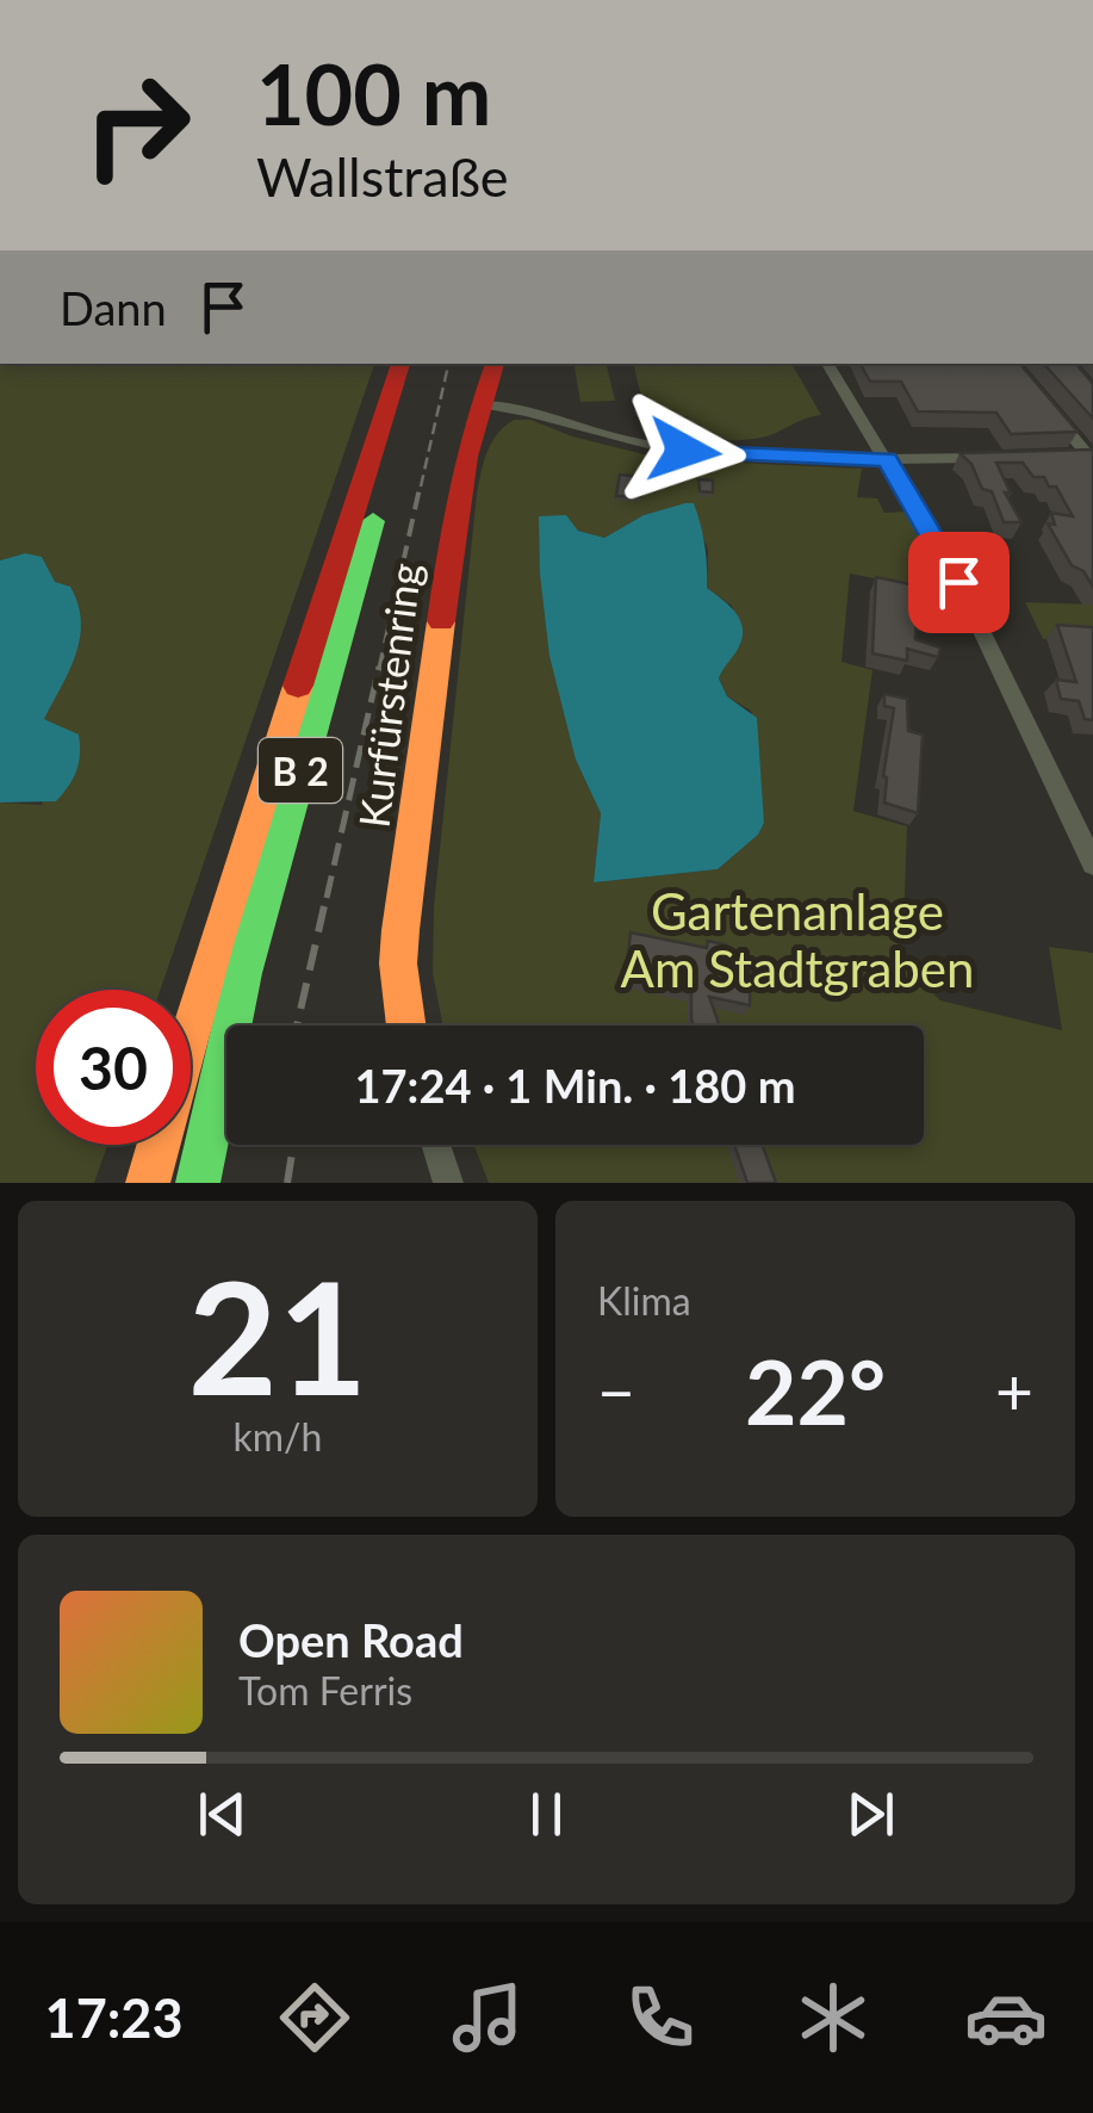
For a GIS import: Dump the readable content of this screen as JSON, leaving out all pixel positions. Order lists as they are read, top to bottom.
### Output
{
  "streets": {
    "main road": ["Kurfürstenring", "B 2"]
  },
  "parks": ["Gartenanlage Am Stadtgraben"],
  "page": {
    "turn": ["100 m", "Wallstraße"],
    "then": "Dann",
    "limit": "30",
    "trip": "17:24 · 1 Min. · 180 m",
    "tile": [
      ["21", "km/h"],
      "Klima"
    ],
    "heat": ["−", "22°", "+"],
    "song": ["Open Road", "Tom Ferris"],
    "tabs": "17:23"
  }
}
